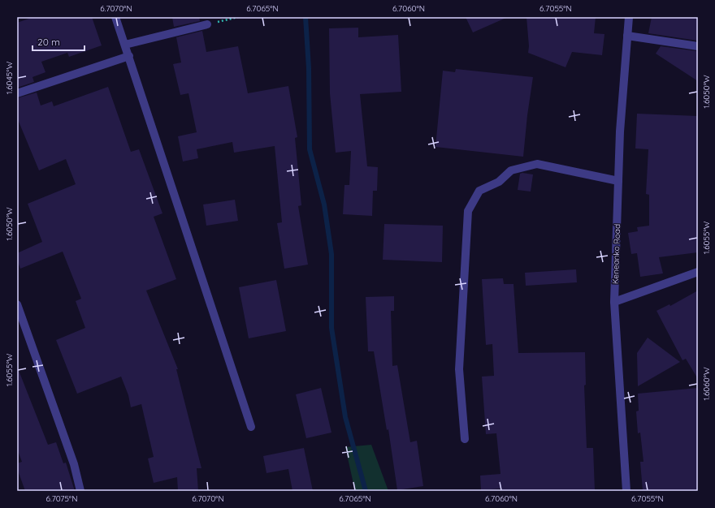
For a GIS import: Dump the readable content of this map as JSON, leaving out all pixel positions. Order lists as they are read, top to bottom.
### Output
{
  "streets": {
    "street": ["Keneanko Road"]
  },
  "scale_bar": "20 m",
  "coordinates": [
    "6.7070°N",
    "6.7065°N",
    "6.7060°N",
    "6.7055°N",
    "1.6045°W",
    "1.6050°W",
    "1.6055°W",
    "1.6060°W",
    "6.7075°N"
  ]
}
